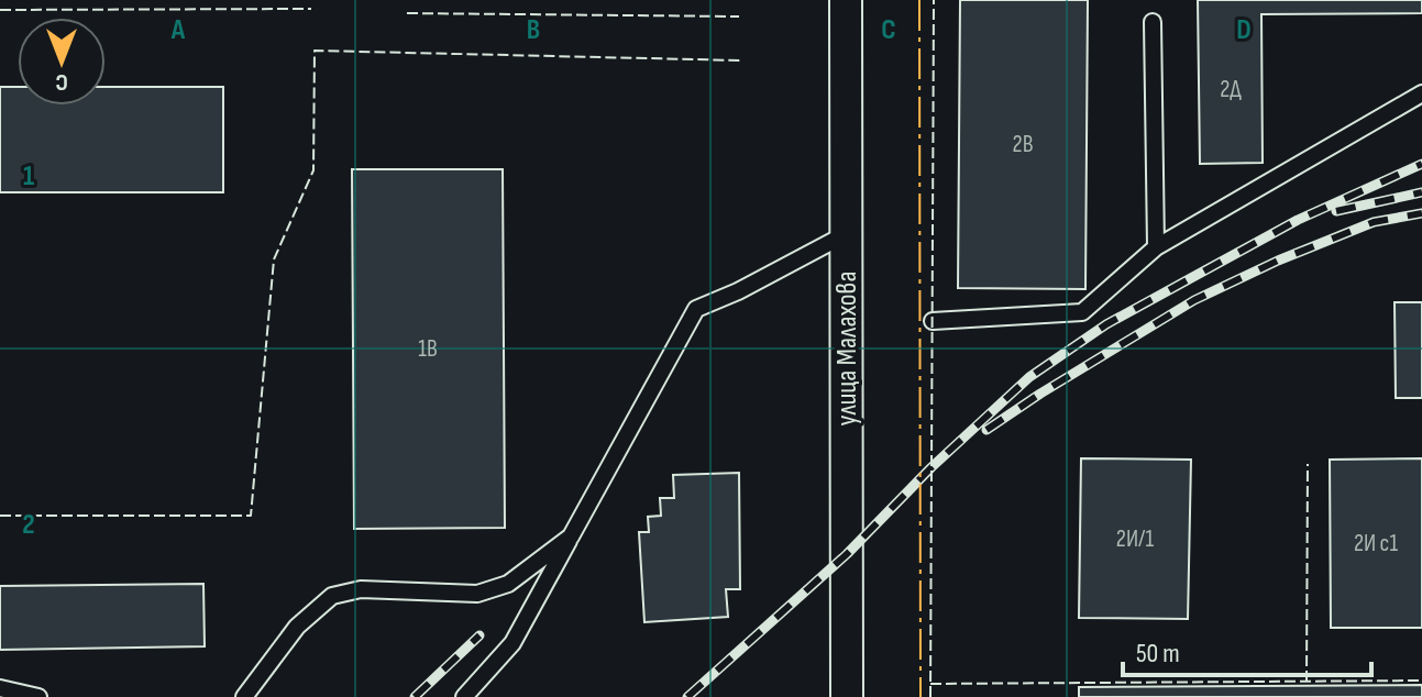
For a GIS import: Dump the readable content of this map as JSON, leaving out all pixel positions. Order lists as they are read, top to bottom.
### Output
{
  "streets": {
    "street": ["улица Малахова"]
  },
  "house_numbers": [
    "2Д",
    "2В",
    "1В",
    "2И/1",
    "2И с1"
  ],
  "scale_bar": "50 m",
  "north": "bottom",
  "grid": {
    "columns": [
      "A",
      "B",
      "C",
      "D"
    ],
    "rows": ["1", "2"]
  }
}
